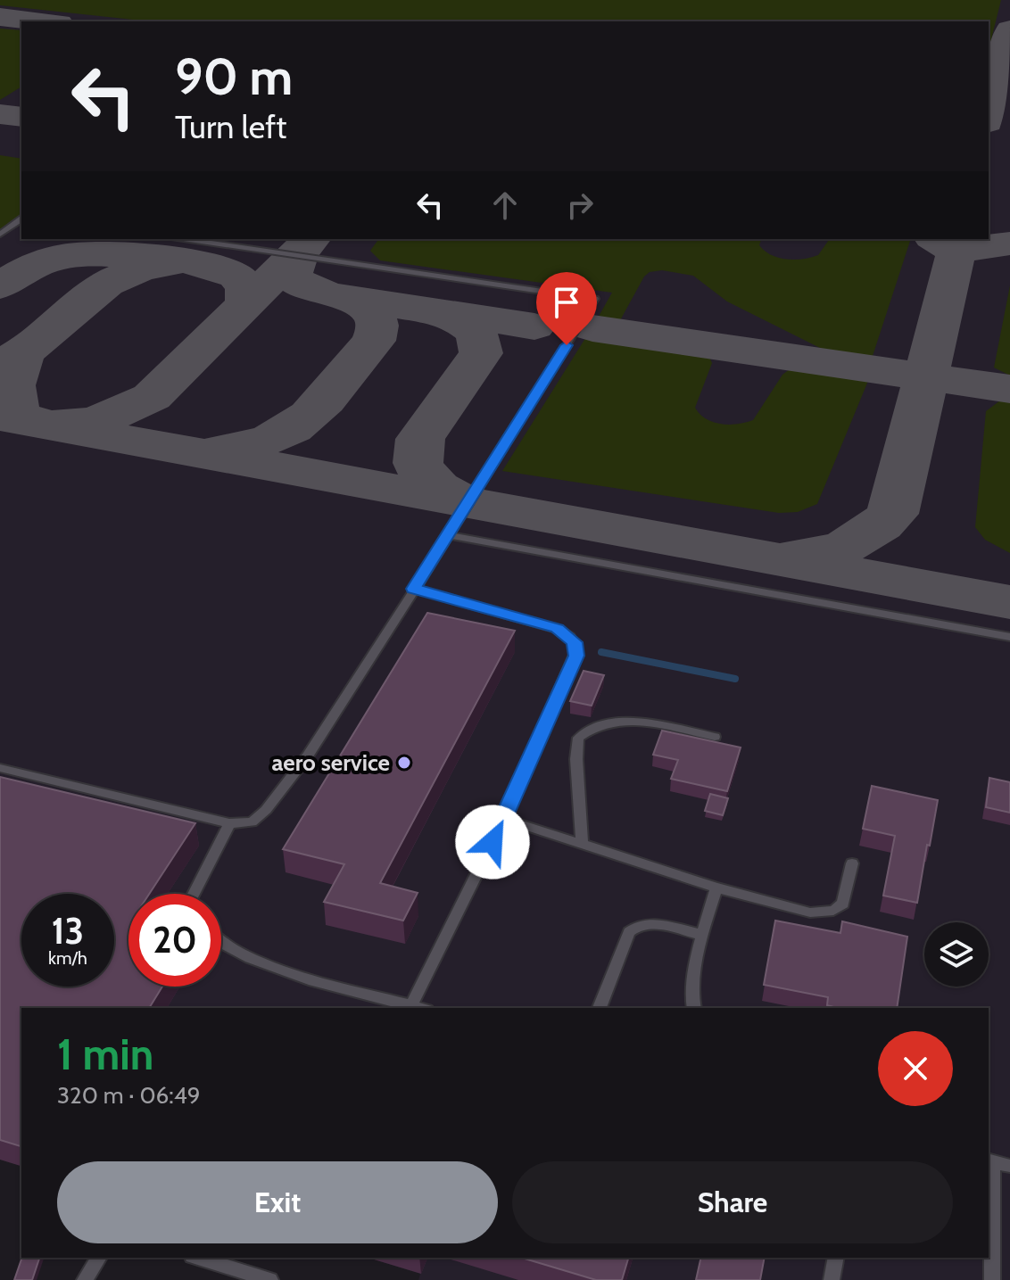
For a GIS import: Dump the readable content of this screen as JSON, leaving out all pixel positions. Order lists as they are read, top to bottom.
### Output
{
  "places": ["aero service"],
  "page": {
    "turn": ["90 m", "Turn left"],
    "speed": "13 km/h",
    "limit": "20",
    "heading": ["1 min", "320 m · 06:49"],
    "buttons": ["Exit", "Share"]
  }
}
